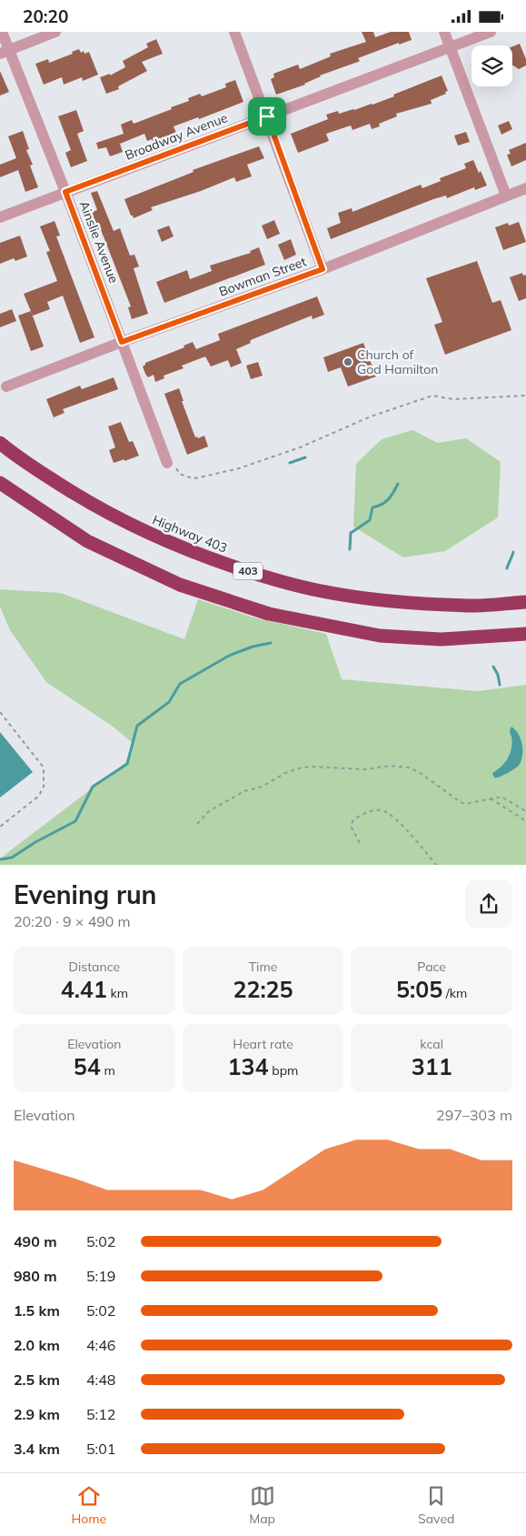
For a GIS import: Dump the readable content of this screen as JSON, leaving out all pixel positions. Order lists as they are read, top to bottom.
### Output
{
  "streets": {
    "highway": ["Highway 403", "403"],
    "street": ["Broadway Avenue", "Ainslie Avenue", "Bowman Street"]
  },
  "crossings": [
    ["Broadway Avenue", "Ainslie Avenue"],
    ["Ainslie Avenue", "Bowman Street"]
  ],
  "places": ["Church of God Hamilton"],
  "page": {
    "status": "20:20",
    "heading": ["Evening run", "20:20 · 9 × 490 m"],
    "stats": [
      ["Distance", "4.41 km"],
      ["Time", "22:25"],
      ["Pace", "5:05 /km"],
      ["Elevation", "54 m"],
      ["Heart rate", "134 bpm"],
      ["kcal", "311"]
    ],
    "chart": ["Elevation", "297–303 m"],
    "list": [
      {
        "name": "490 m",
        "note": "5:02"
      },
      {
        "name": "980 m",
        "note": "5:19"
      },
      {
        "name": "1.5 km",
        "note": "5:02"
      },
      {
        "name": "2.0 km",
        "note": "4:46"
      },
      {
        "name": "2.5 km",
        "note": "4:48"
      },
      {
        "name": "2.9 km",
        "note": "5:12"
      },
      {
        "name": "3.4 km",
        "note": "5:01"
      }
    ],
    "tabs": ["Home", "Map", "Saved"]
  }
}
